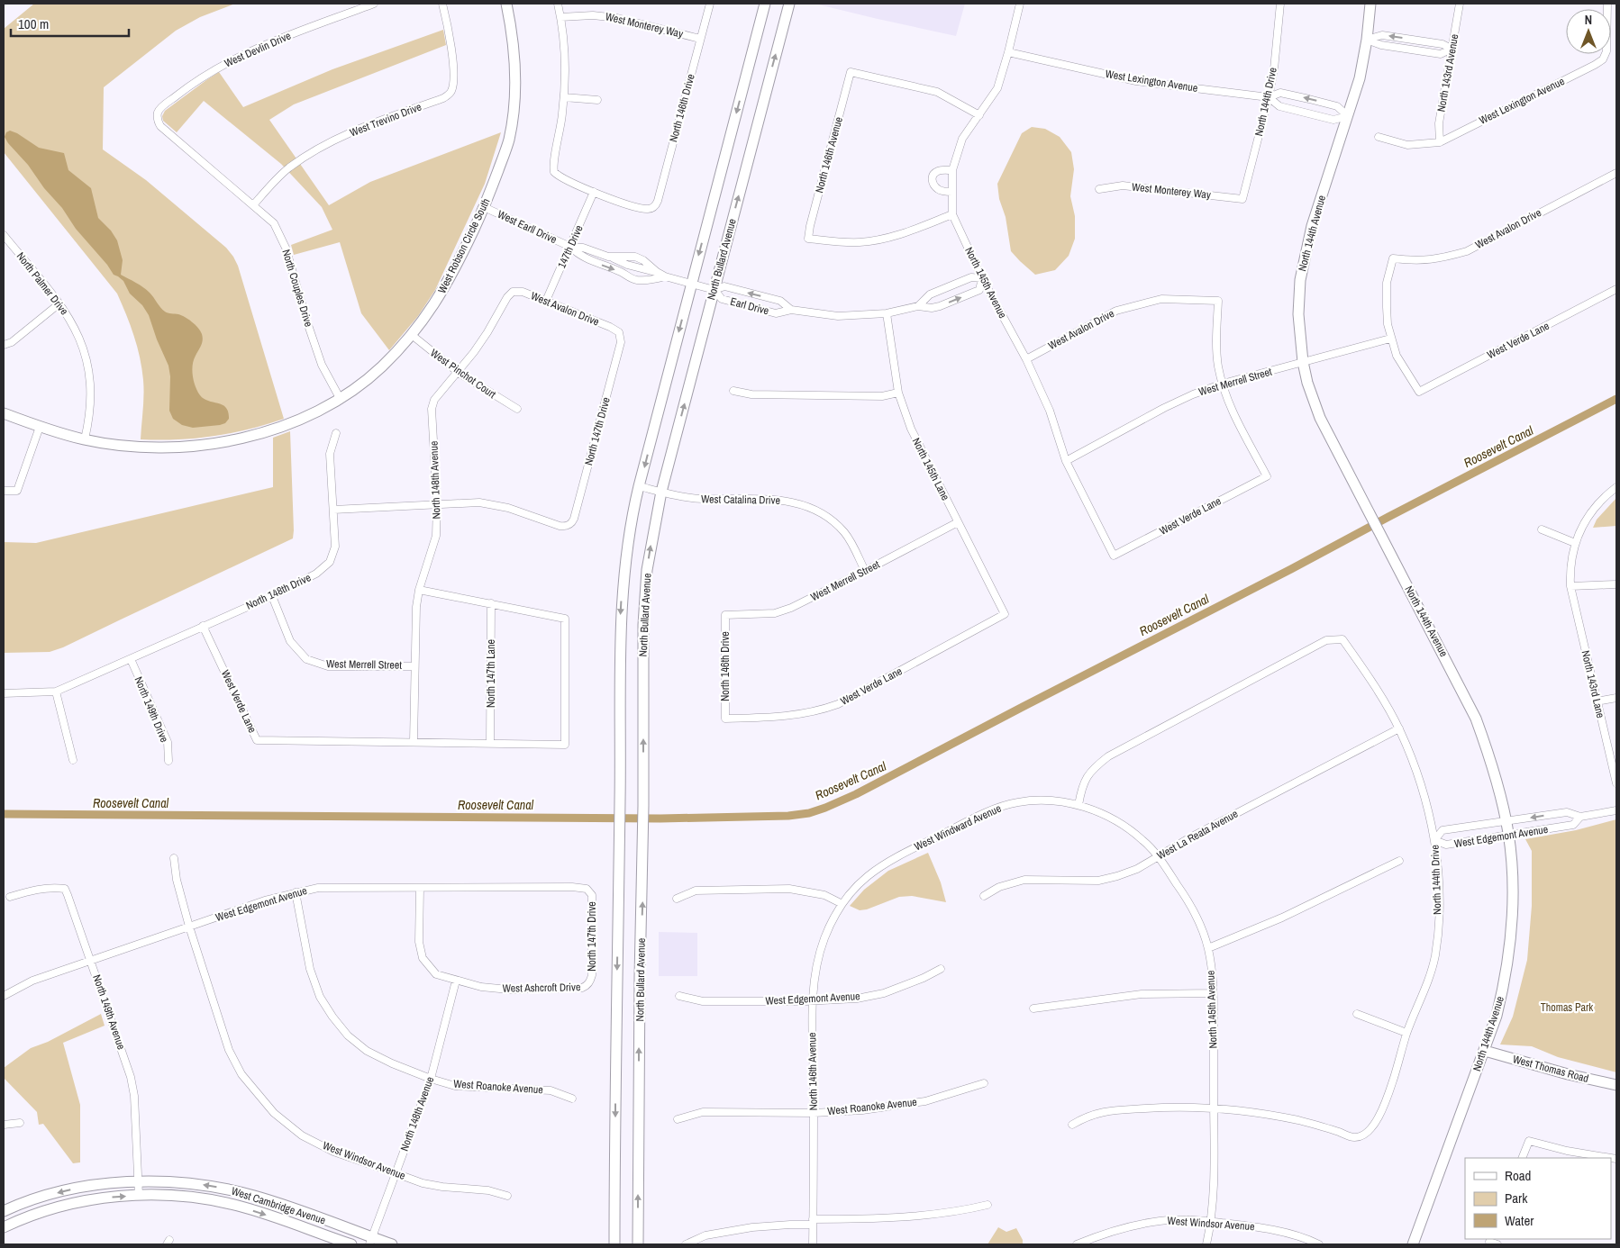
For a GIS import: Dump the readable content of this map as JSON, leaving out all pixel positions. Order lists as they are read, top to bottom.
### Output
{
  "streets": {
    "main road": [
      "North 144th Avenue",
      "West Robson Circle South",
      "North Bullard Avenue",
      "West Thomas Road",
      "West Cambridge Avenue"
    ],
    "street": [
      "West Monterey Way",
      "West Devlin Drive",
      "North 143rd Avenue",
      "West Lexington Avenue",
      "North 144th Drive",
      "North 146th Drive",
      "West Trevino Drive",
      "North 146th Avenue",
      "West Earll Drive",
      "West Avalon Drive",
      "147th Drive",
      "North 145th Avenue",
      "North Palmer Drive",
      "North Couples Drive",
      "Earl Drive",
      "West Verde Lane",
      "West Pinchot Court",
      "West Merrell Street",
      "North 147th Drive",
      "North 145th Lane",
      "North 148th Avenue",
      "West Catalina Drive",
      "North 148th Drive",
      "North 147th Lane",
      "North 143rd Lane",
      "North 149th Drive",
      "West Windward Avenue",
      "West La Reata Avenue",
      "West Edgemont Avenue",
      "West Ashcroft Drive",
      "North 149th Avenue",
      "West Roanoke Avenue",
      "West Windsor Avenue"
    ]
  },
  "crossings": [
    ["West Monterey Way", "North 144th Drive"],
    ["West Monterey Way", "North 146th Drive"],
    ["West Devlin Drive", "North Couples Drive"],
    ["North 143rd Avenue", "West Lexington Avenue"],
    ["West Lexington Avenue", "North 144th Drive"],
    ["West Lexington Avenue", "North 144th Avenue"],
    ["West Lexington Avenue", "North 145th Avenue"],
    ["North 144th Drive", "North 145th Avenue"],
    ["North 144th Drive", "West Windward Avenue"],
    ["North 144th Drive", "West La Reata Avenue"],
    ["North 144th Drive", "West Edgemont Avenue"],
    ["North 146th Drive", "147th Drive"],
    ["North 146th Drive", "West Verde Lane"],
    ["North 146th Drive", "West Merrell Street"],
    ["West Trevino Drive", "North Couples Drive"],
    ["North 146th Avenue", "North 145th Avenue"],
    ["North 146th Avenue", "West Windward Avenue"],
    ["North 146th Avenue", "West Edgemont Avenue"],
    ["North 146th Avenue", "West Roanoke Avenue"],
    ["West Earll Drive", "West Robson Circle South"],
    ["West Earll Drive", "147th Drive"],
    ["West Earll Drive", "North Bullard Avenue"],
    ["West Earll Drive", "Earl Drive"],
    ["West Avalon Drive", "147th Drive"],
    ["West Avalon Drive", "North 145th Avenue"],
    ["West Avalon Drive", "West Verde Lane"],
    ["West Avalon Drive", "West Merrell Street"],
    ["West Avalon Drive", "North 147th Drive"],
    ["West Avalon Drive", "North 148th Avenue"],
    ["North 144th Avenue", "West Merrell Street"],
    ["North 144th Avenue", "West Edgemont Avenue"],
    ["North 144th Avenue", "West Thomas Road"],
    ["West Robson Circle South", "North Palmer Drive"],
    ["West Robson Circle South", "North Couples Drive"],
    ["West Robson Circle South", "West Pinchot Court"],
    ["North Bullard Avenue", "Earl Drive"],
    ["North Bullard Avenue", "West Catalina Drive"],
    ["North 145th Avenue", "Earl Drive"],
    ["North 145th Avenue", "West Verde Lane"],
    ["North 145th Avenue", "West Merrell Street"],
    ["North 145th Avenue", "West Windward Avenue"],
    ["North 145th Avenue", "West La Reata Avenue"],
    ["North 145th Avenue", "West Windsor Avenue"],
    ["Earl Drive", "North 145th Lane"],
    ["West Verde Lane", "West Merrell Street"],
    ["West Verde Lane", "North 145th Lane"],
    ["West Verde Lane", "North 148th Avenue"],
    ["West Verde Lane", "North 148th Drive"],
    ["West Verde Lane", "North 147th Lane"],
    ["West Pinchot Court", "North 148th Avenue"],
    ["West Merrell Street", "North 145th Lane"],
    ["West Merrell Street", "North 148th Avenue"],
    ["West Merrell Street", "West Catalina Drive"],
    ["West Merrell Street", "North 148th Drive"],
    ["North 147th Drive", "North 148th Avenue"],
    ["North 147th Drive", "West Edgemont Avenue"],
    ["North 147th Drive", "West Ashcroft Drive"],
    ["North 148th Avenue", "West Ashcroft Drive"],
    ["North 148th Avenue", "West Roanoke Avenue"],
    ["North 148th Avenue", "West Windsor Avenue"],
    ["North 148th Avenue", "West Cambridge Avenue"],
    ["West Edgemont Avenue", "West Ashcroft Drive"],
    ["West Edgemont Avenue", "North 149th Avenue"],
    ["West Edgemont Avenue", "West Roanoke Avenue"],
    ["West Edgemont Avenue", "West Windsor Avenue"],
    ["North 149th Avenue", "West Cambridge Avenue"]
  ],
  "water": ["Roosevelt Canal"],
  "parks": ["Thomas Park"],
  "legend": ["Road", "Park", "Water"],
  "scale_bar": "100 m",
  "north": "top"
}
